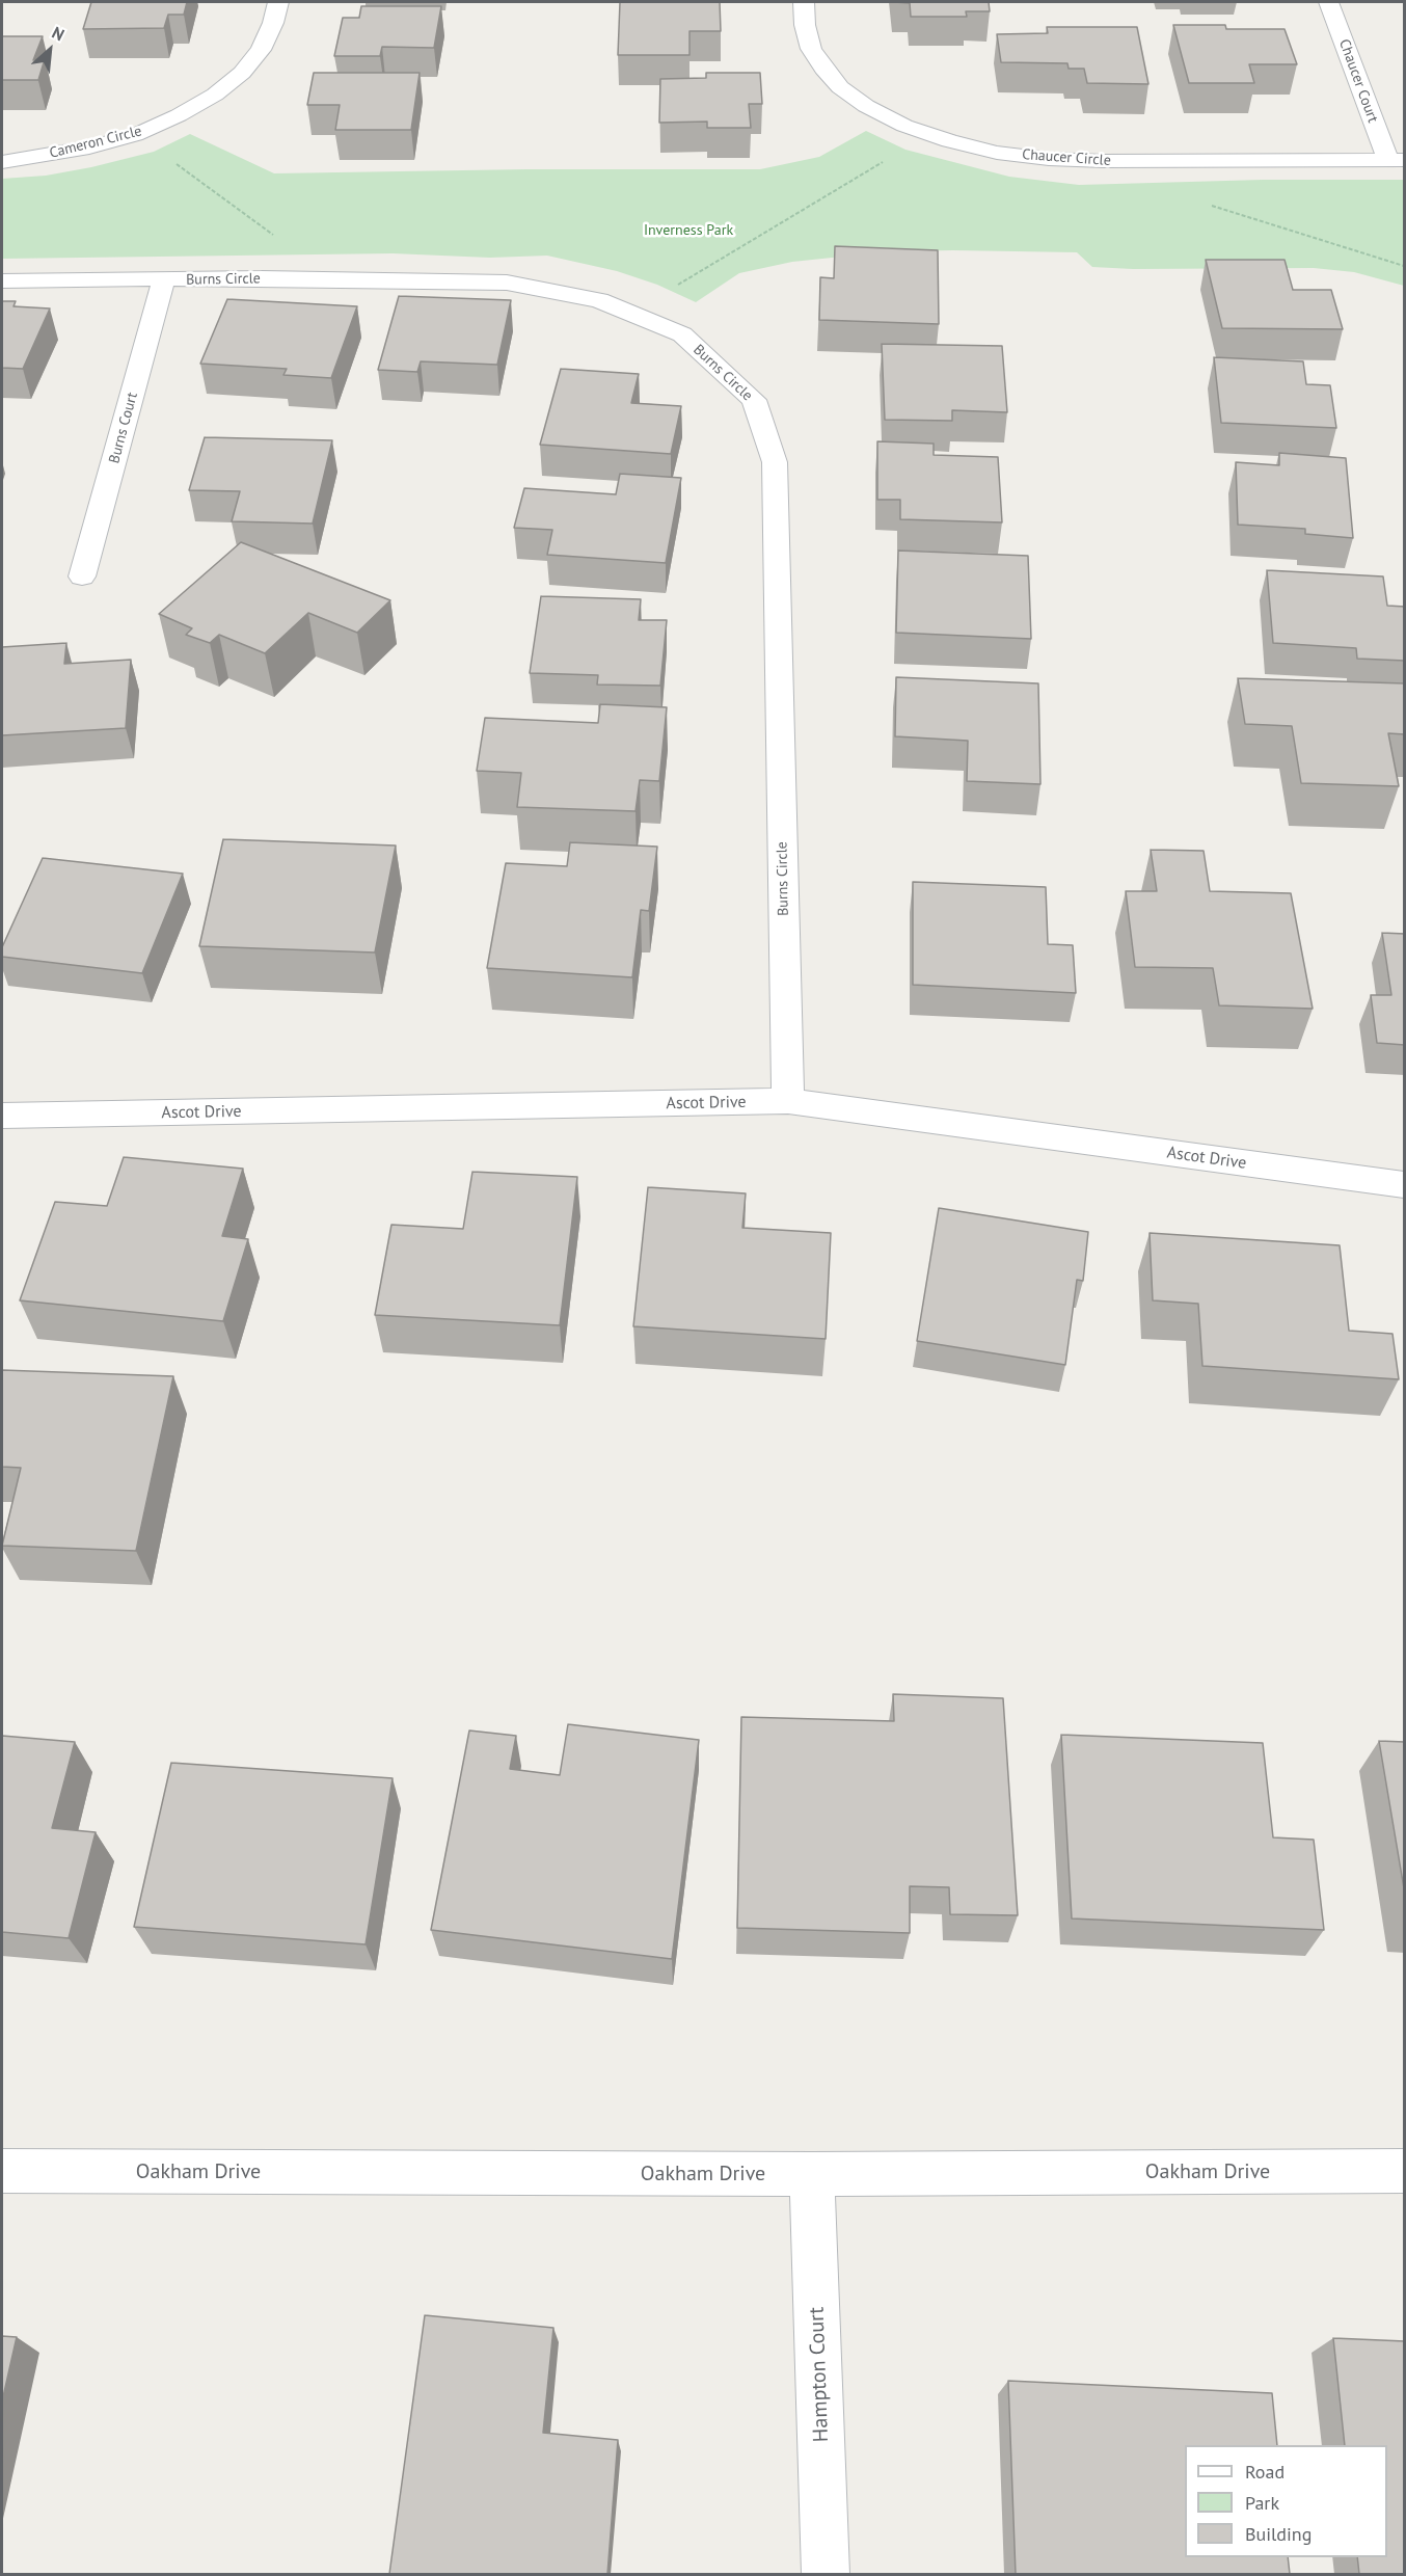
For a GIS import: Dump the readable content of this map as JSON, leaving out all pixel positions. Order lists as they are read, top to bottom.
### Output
{
  "streets": {
    "street": [
      "Chaucer Court",
      "Cameron Circle",
      "Chaucer Circle",
      "Burns Circle",
      "Burns Court",
      "Ascot Drive",
      "Oakham Drive",
      "Hampton Court"
    ]
  },
  "crossings": [
    ["Chaucer Court", "Chaucer Circle"],
    ["Burns Circle", "Burns Court"],
    ["Burns Circle", "Ascot Drive"],
    ["Oakham Drive", "Hampton Court"]
  ],
  "parks": ["Inverness Park"],
  "legend": ["Road", "Park", "Building"],
  "north": "top right"
}
